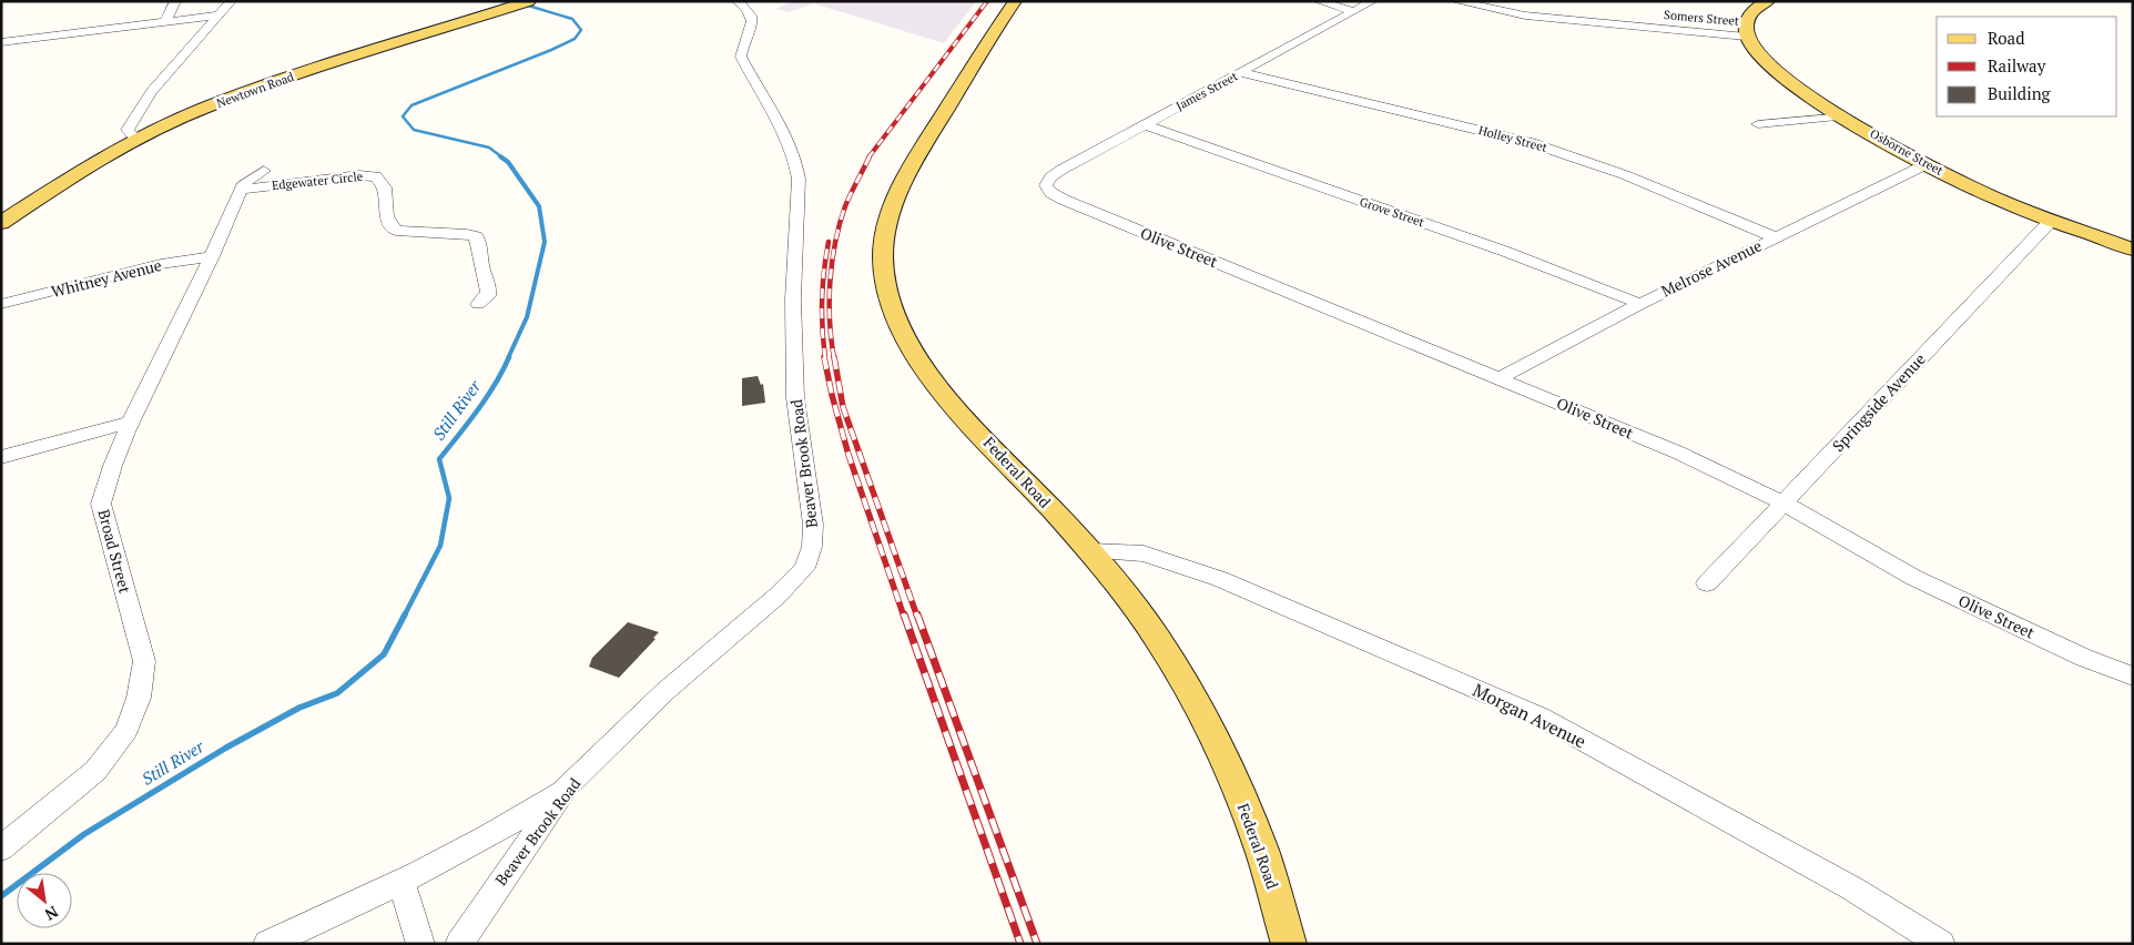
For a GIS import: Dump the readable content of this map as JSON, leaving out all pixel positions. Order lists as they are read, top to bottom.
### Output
{
  "streets": {
    "main road": ["Newtown Road", "Osborne Street", "Federal Road"],
    "street": [
      "Somers Street",
      "James Street",
      "Holley Street",
      "Edgewater Circle",
      "Grove Street",
      "Olive Street",
      "Melrose Avenue",
      "Whitney Avenue",
      "Springside Avenue",
      "Beaver Brook Road",
      "Broad Street",
      "Morgan Avenue"
    ]
  },
  "crossings": [
    ["Somers Street", "Osborne Street"],
    ["James Street", "Holley Street"],
    ["James Street", "Grove Street"],
    ["James Street", "Olive Street"],
    ["Holley Street", "Melrose Avenue"],
    ["Osborne Street", "Melrose Avenue"],
    ["Osborne Street", "Springside Avenue"],
    ["Edgewater Circle", "Broad Street"],
    ["Grove Street", "Melrose Avenue"],
    ["Olive Street", "Melrose Avenue"],
    ["Olive Street", "Springside Avenue"],
    ["Whitney Avenue", "Broad Street"],
    ["Federal Road", "Morgan Avenue"]
  ],
  "water": ["Still River"],
  "legend": ["Road", "Railway", "Building"],
  "north": "bottom right"
}
